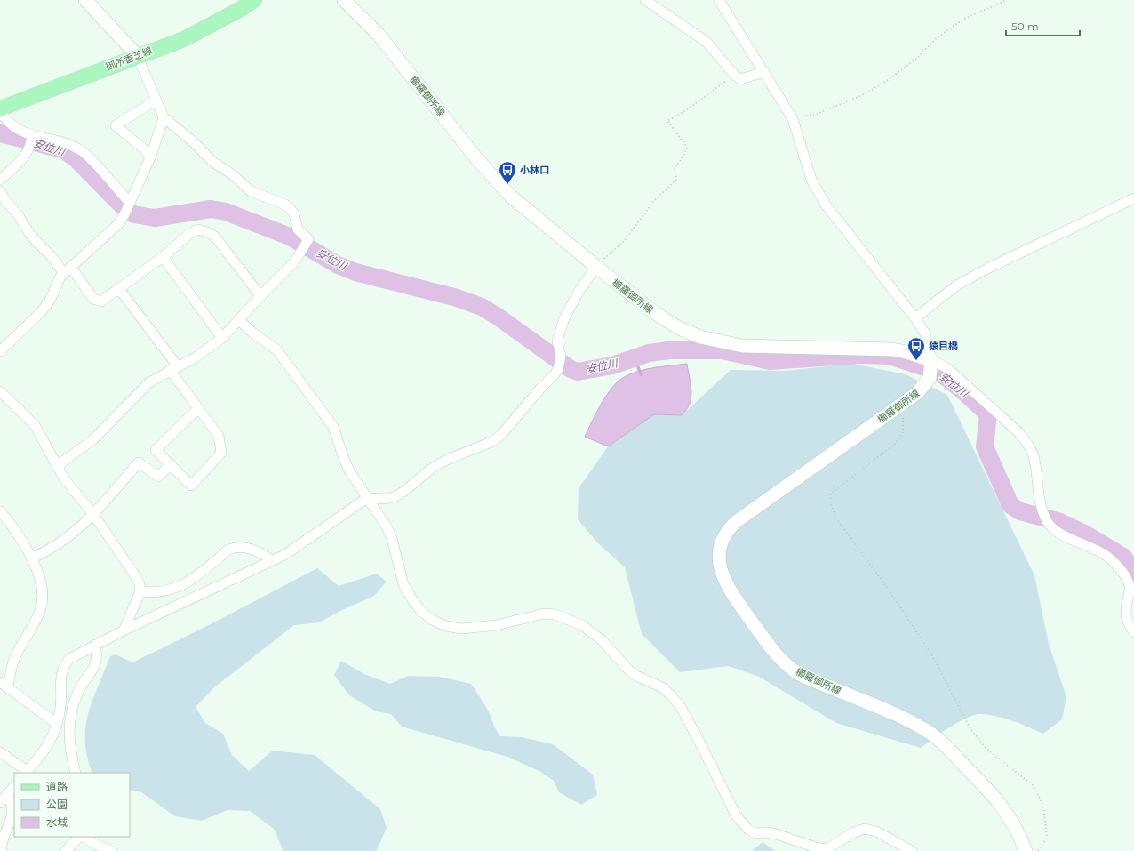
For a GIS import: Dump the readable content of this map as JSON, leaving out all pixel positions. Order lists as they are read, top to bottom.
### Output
{
  "streets": {
    "main road": ["御所香芝線", "櫛羅御所線"]
  },
  "water": ["安位川"],
  "places": {
    "bus stop": ["小林口", "猿目橋"]
  },
  "legend": ["道路", "公園", "水域"],
  "scale_bar": "50 m"
}
